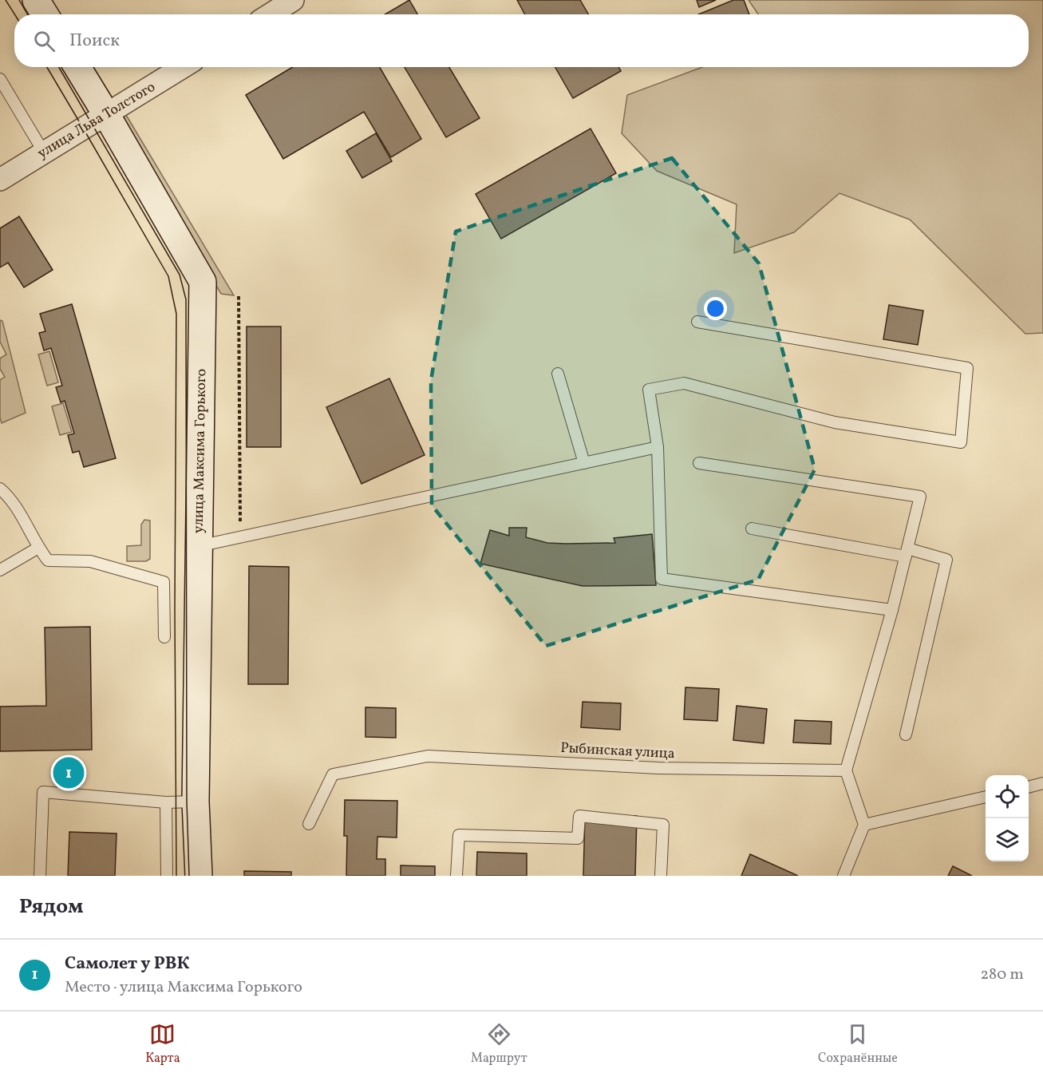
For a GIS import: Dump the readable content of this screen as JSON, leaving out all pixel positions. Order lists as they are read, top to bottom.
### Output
{
  "streets": {
    "street": ["улица Льва Толстого", "улица Максима Горького"],
    "lane": ["Рыбинская улица"]
  },
  "crossings": [
    ["улица Льва Толстого", "улица Максима Горького"]
  ],
  "page": {
    "search": "Поиск",
    "pins": "1",
    "heading": "Рядом",
    "list": [
      {
        "mark": "1",
        "name": "Самолет у РВК",
        "note": "Место · улица Максима Горького",
        "value": "280 m"
      }
    ],
    "nav": ["Карта", "Маршрут", "Сохранённые"]
  }
}
